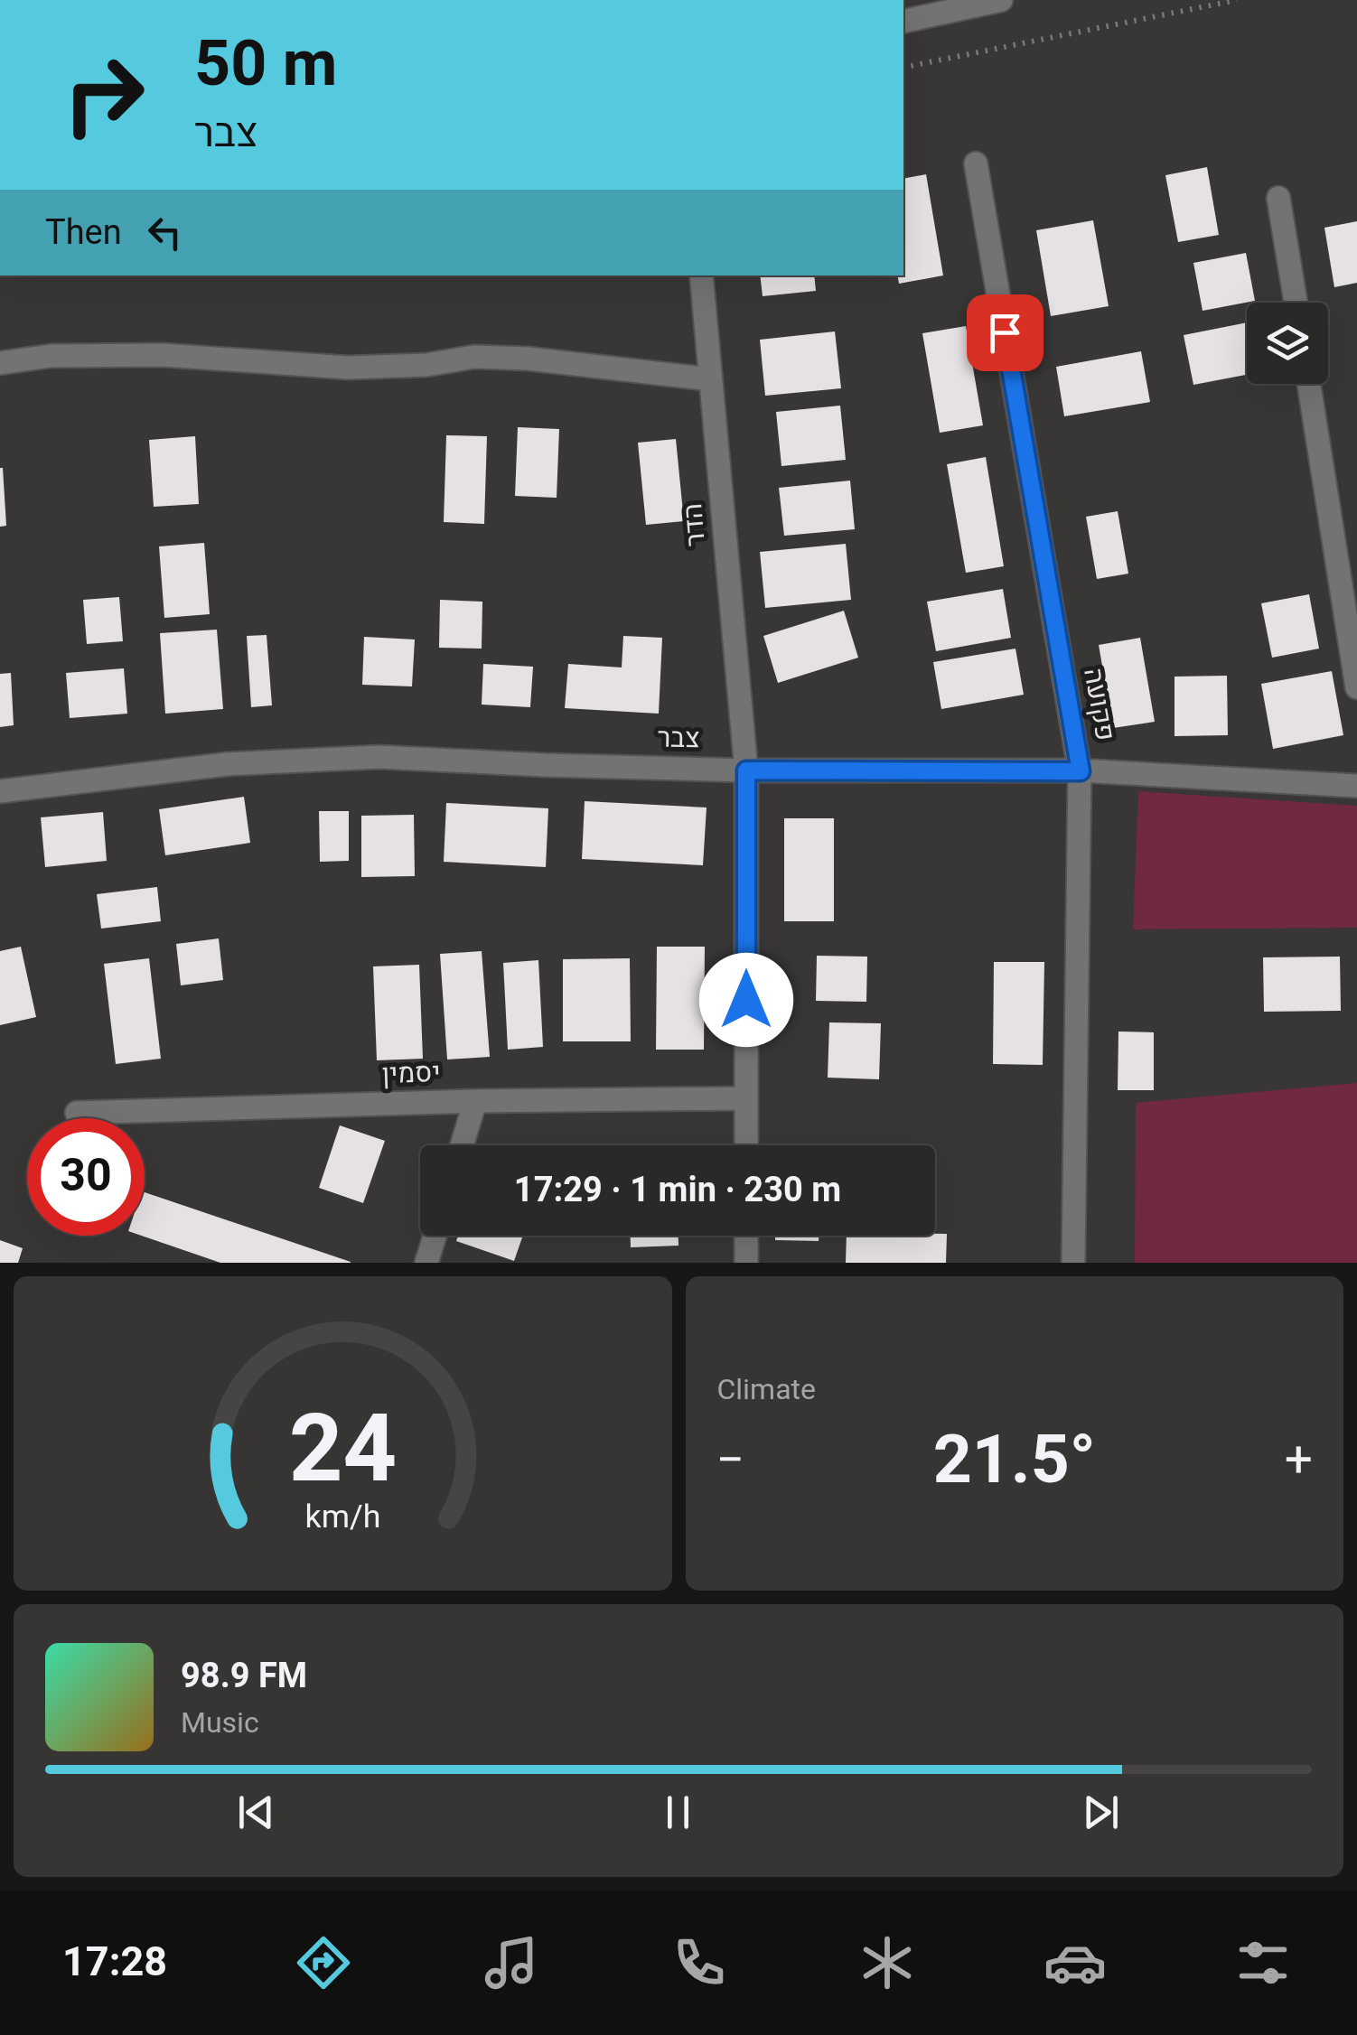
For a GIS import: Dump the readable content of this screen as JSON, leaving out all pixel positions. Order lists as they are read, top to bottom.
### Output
{
  "streets": {
    "street": [
      "הדר",
      "פקועה",
      "צבר",
      "יסמין"
    ]
  },
  "crossings": [
    ["הדר", "צבר"],
    ["פקועה", "צבר"]
  ],
  "page": {
    "turn": ["50 m", "צבר"],
    "then": "Then",
    "limit": "30",
    "trip": "17:29 · 1 min · 230 m",
    "tile": "Climate",
    "heat": ["−", "21.5°", "+"],
    "song": ["98.9 FM", "Music"],
    "tabs": "17:28",
    "gauge": ["24", "km/h"]
  }
}
